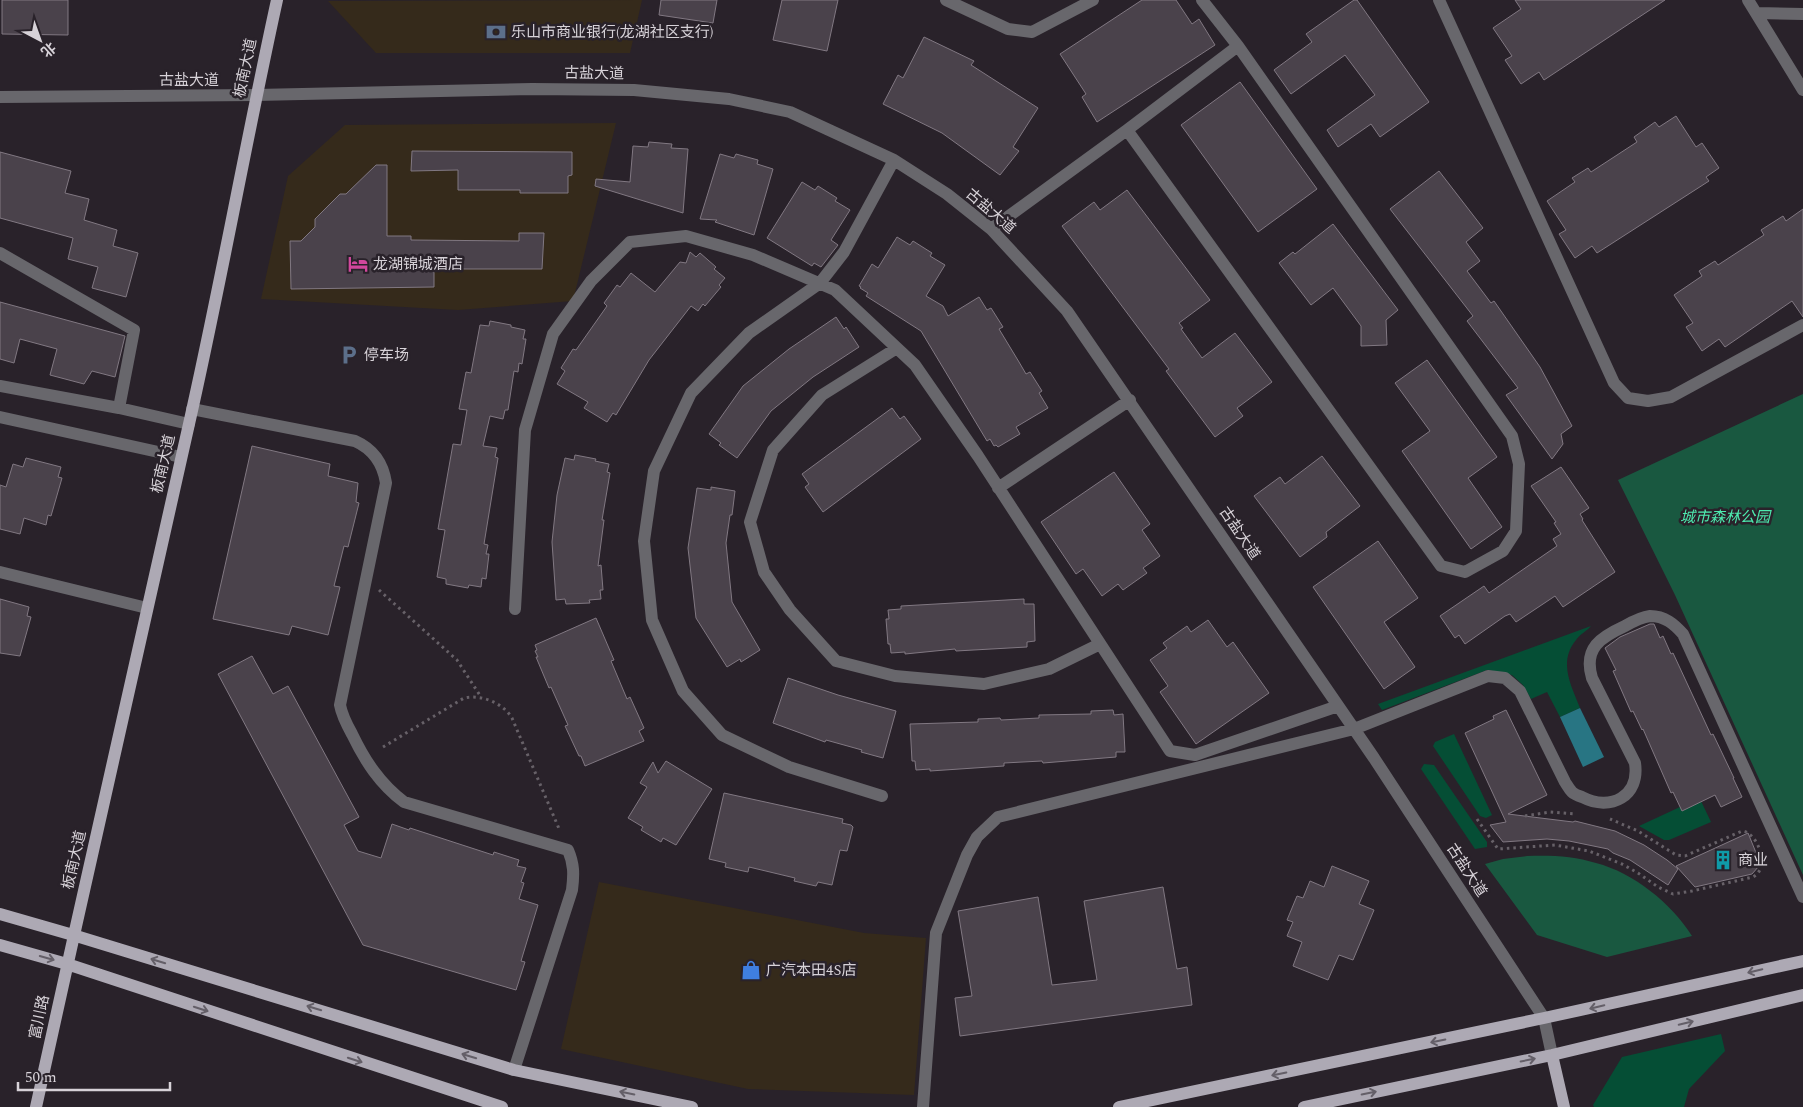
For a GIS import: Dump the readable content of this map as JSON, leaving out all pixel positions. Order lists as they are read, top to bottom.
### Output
{
  "streets": {
    "main road": ["板南大道", "富川路"],
    "street": ["古盐大道"]
  },
  "crossings": [
    ["板南大道", "古盐大道"],
    ["板南大道", "富川路"]
  ],
  "parks": ["城市森林公园"],
  "places": {
    "bank": ["乐山市商业银行(龙湖社区支行)"],
    "hotel": ["龙湖锦城酒店"],
    "parking": ["停车场"],
    "building": ["商业"],
    "shop": ["广汽本田4S店"]
  },
  "scale_bar": "50 m",
  "north": "bottom right"
}
